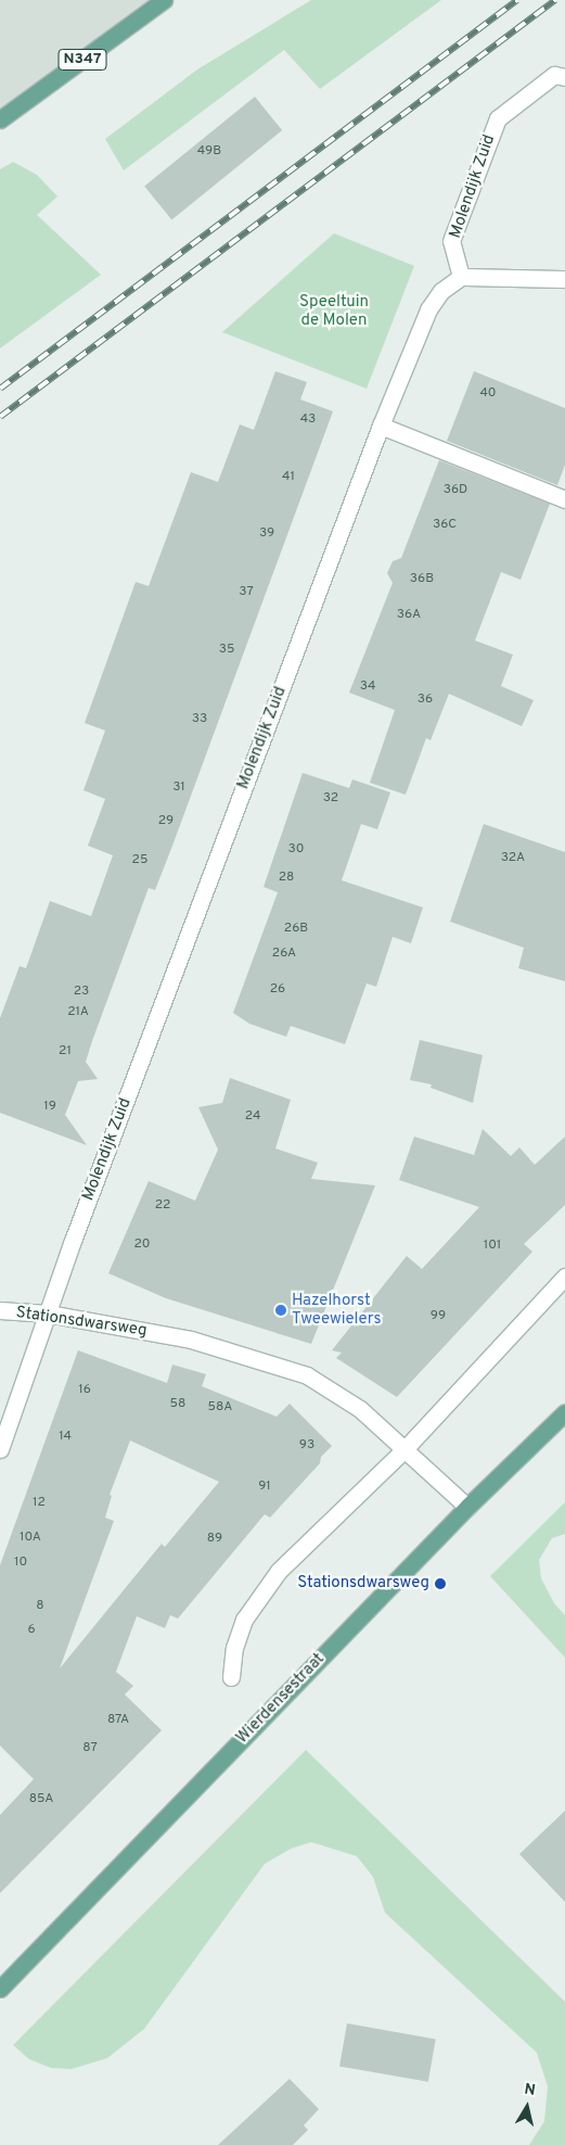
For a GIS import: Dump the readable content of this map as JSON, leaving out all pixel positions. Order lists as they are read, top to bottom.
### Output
{
  "streets": {
    "main road": ["N347", "Wierdensestraat"],
    "street": ["Molendijk Zuid", "Stationsdwarsweg"]
  },
  "crossings": [
    ["Molendijk Zuid", "Stationsdwarsweg"],
    ["Stationsdwarsweg", "Wierdensestraat"]
  ],
  "parks": ["Speeltuin de Molen"],
  "places": ["Hazelhorst Tweewielers", "Stationsdwarsweg"],
  "house_numbers": [
    "49B",
    "40",
    "43",
    "41",
    "36D",
    "36C",
    "39",
    "36B",
    "37",
    "36A",
    "35",
    "34",
    "36",
    "33",
    "31",
    "32",
    "29",
    "30",
    "32A",
    "25",
    "28",
    "26B",
    "26A",
    "26",
    "23",
    "21A",
    "21",
    "19",
    "24",
    "22",
    "20",
    "101",
    "99",
    "16",
    "58",
    "58A",
    "14",
    "93",
    "91",
    "12",
    "10A",
    "89",
    "10",
    "8",
    "6",
    "87A",
    "87",
    "85A"
  ],
  "north": "top"
}
